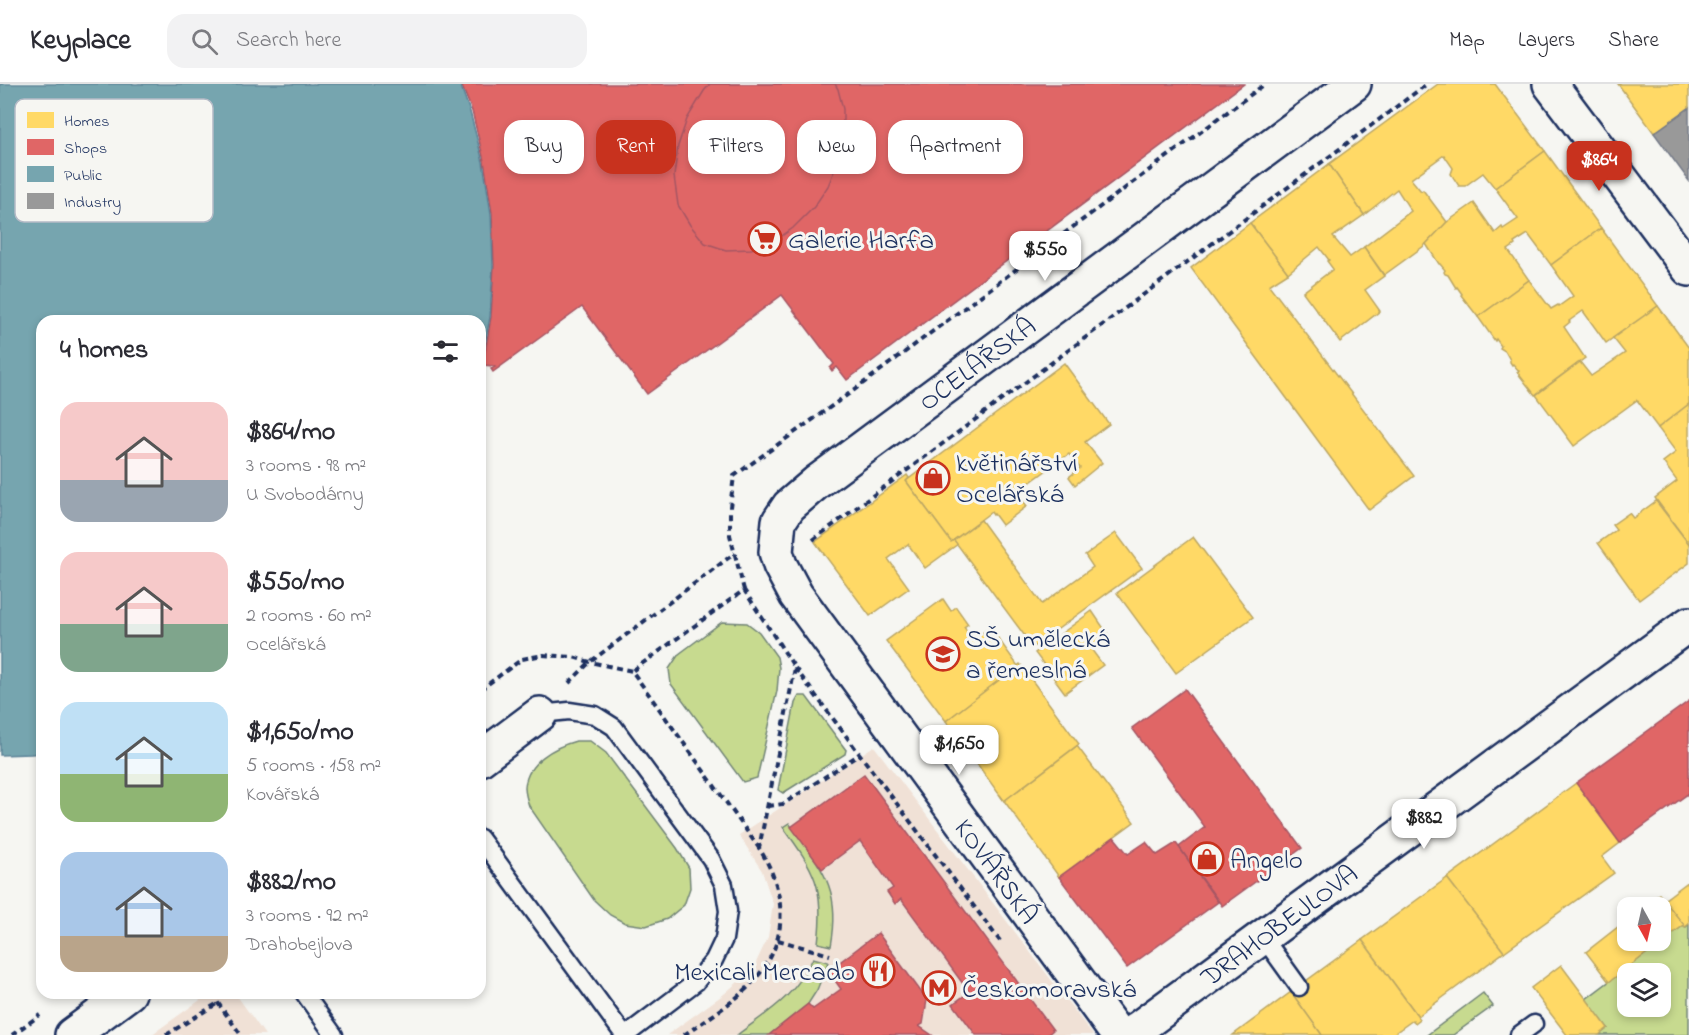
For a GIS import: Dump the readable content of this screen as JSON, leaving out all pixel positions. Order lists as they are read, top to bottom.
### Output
{
  "streets": {
    "street": ["OCELÁŘSKÁ", "KOVÁŘSKÁ", "DRAHOBEJLOVA"]
  },
  "crossings": [
    ["OCELÁŘSKÁ", "KOVÁŘSKÁ"]
  ],
  "places": {
    "supermarket": ["Galerie Harfa"],
    "shop": ["květinářství Ocelářská", "Angelo"],
    "school or university": ["SŠ umělecká a řemeslná"],
    "restaurant": ["Mexicali Mercado"],
    "metro station": ["Českomoravská"]
  },
  "legend": [
    "Homes",
    "Shops",
    "Public",
    "Industry"
  ],
  "north": "bottom",
  "page": {
    "header": "Keyplace",
    "search": "Search here",
    "nav": ["Map", "Layers", "Share"],
    "chip": [
      "Buy",
      "Rent",
      "Filters",
      "New",
      "Apartment"
    ],
    "price": [
      "$864",
      "$550",
      "$1,650",
      "$882"
    ],
    "heading": "4 homes",
    "list": [
      {
        "name": "$864/mo",
        "note": "3 rooms · 98 m² · U Svobodárny"
      },
      {
        "name": "$550/mo",
        "note": "2 rooms · 60 m² · Ocelářská"
      },
      {
        "name": "$1,650/mo",
        "note": "5 rooms · 158 m² · Kovářská"
      },
      {
        "name": "$882/mo",
        "note": "3 rooms · 92 m² · Drahobejlova"
      }
    ]
  }
}
